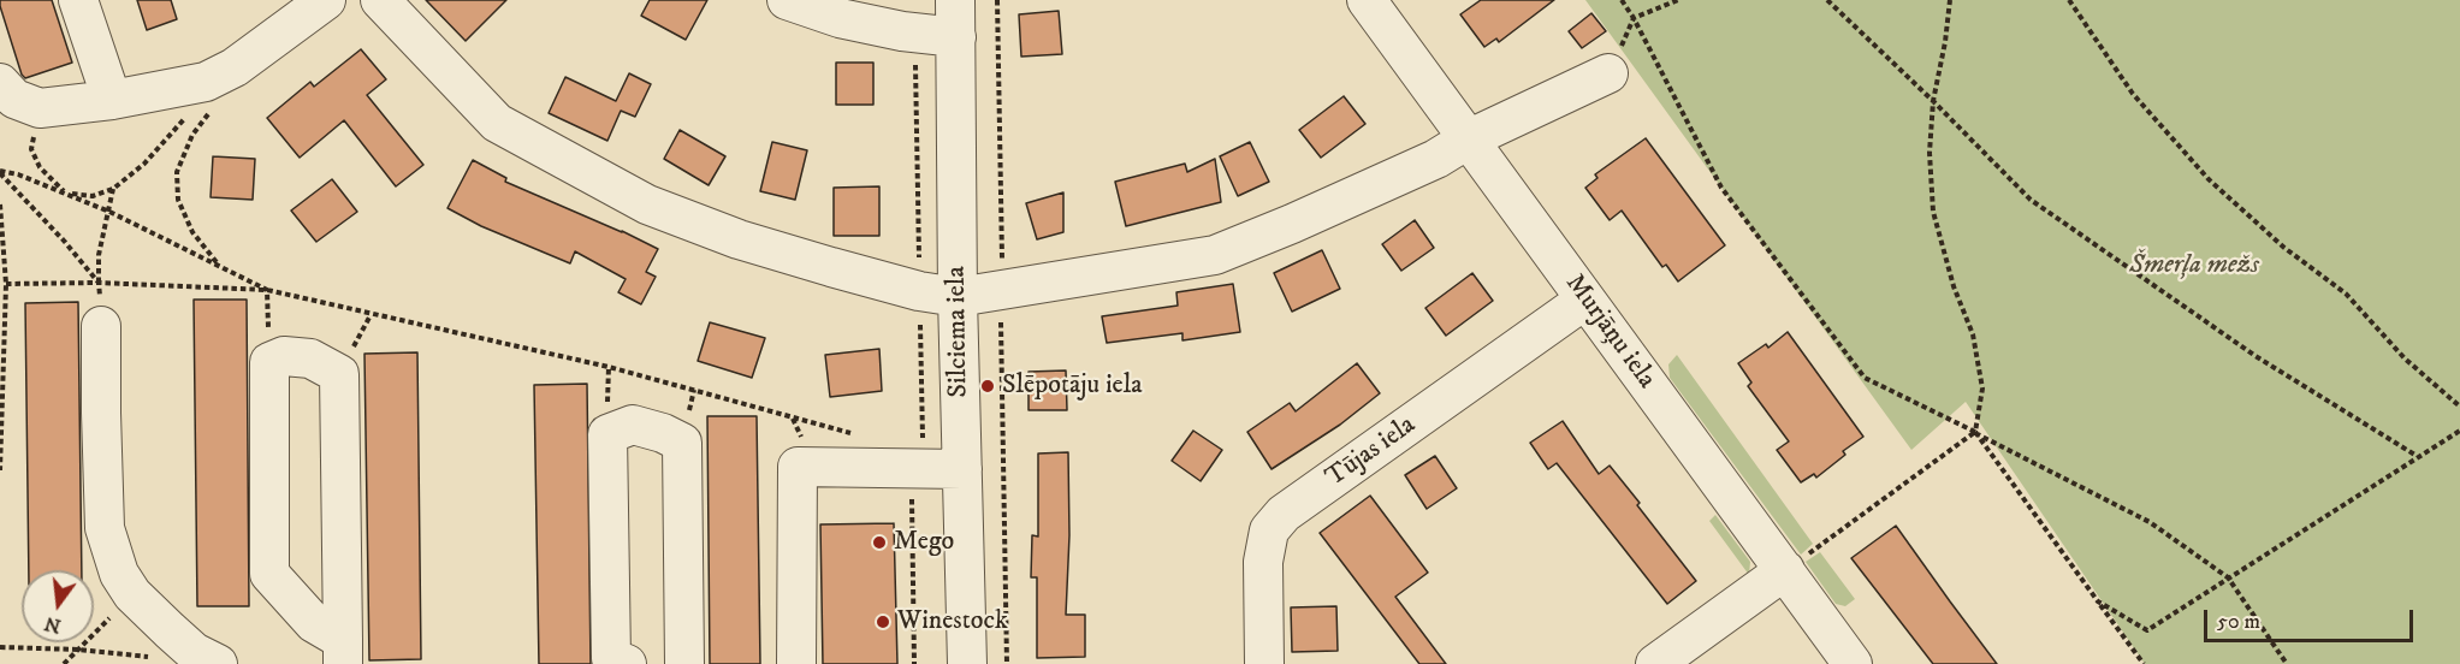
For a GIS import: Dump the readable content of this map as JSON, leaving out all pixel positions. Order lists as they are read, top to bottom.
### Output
{
  "streets": {
    "street": ["Silciema iela", "Murjāņu iela", "Tūjas iela"]
  },
  "crossings": [
    ["Murjāņu iela", "Tūjas iela"]
  ],
  "parks": ["Šmerļa mežs"],
  "places": ["Slēpotāju iela", "Mego", "Winestock"],
  "scale_bar": "50 m",
  "north": "bottom"
}
